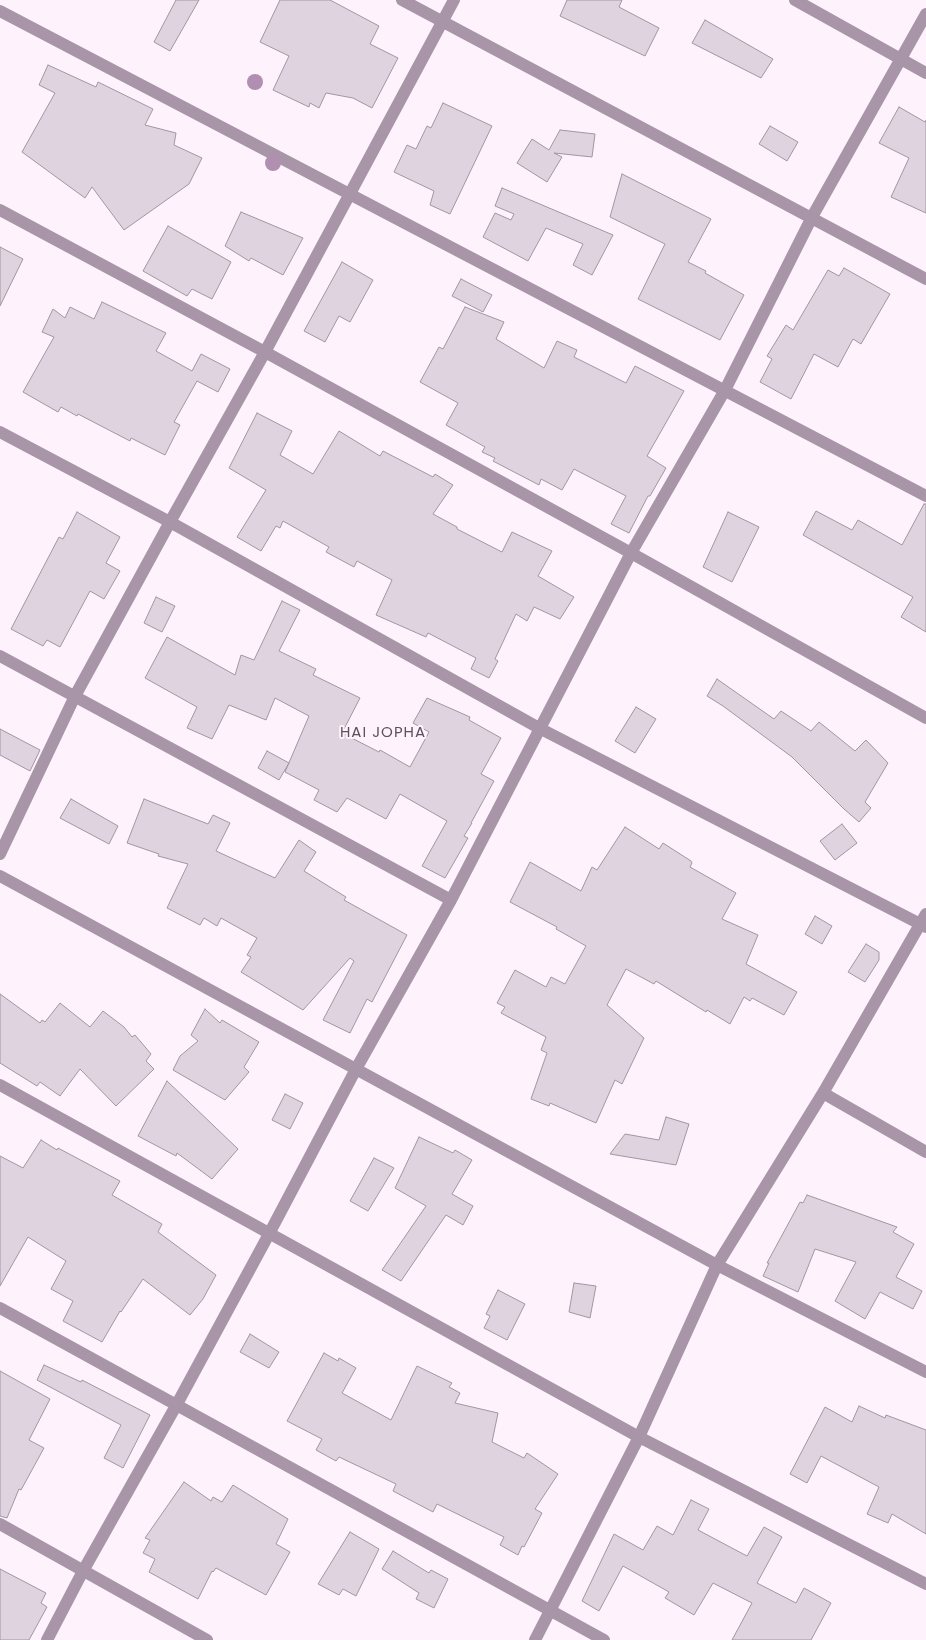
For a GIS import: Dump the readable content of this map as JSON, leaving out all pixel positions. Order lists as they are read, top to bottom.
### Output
{
  "districts": ["HAI JOPHA"]
}
